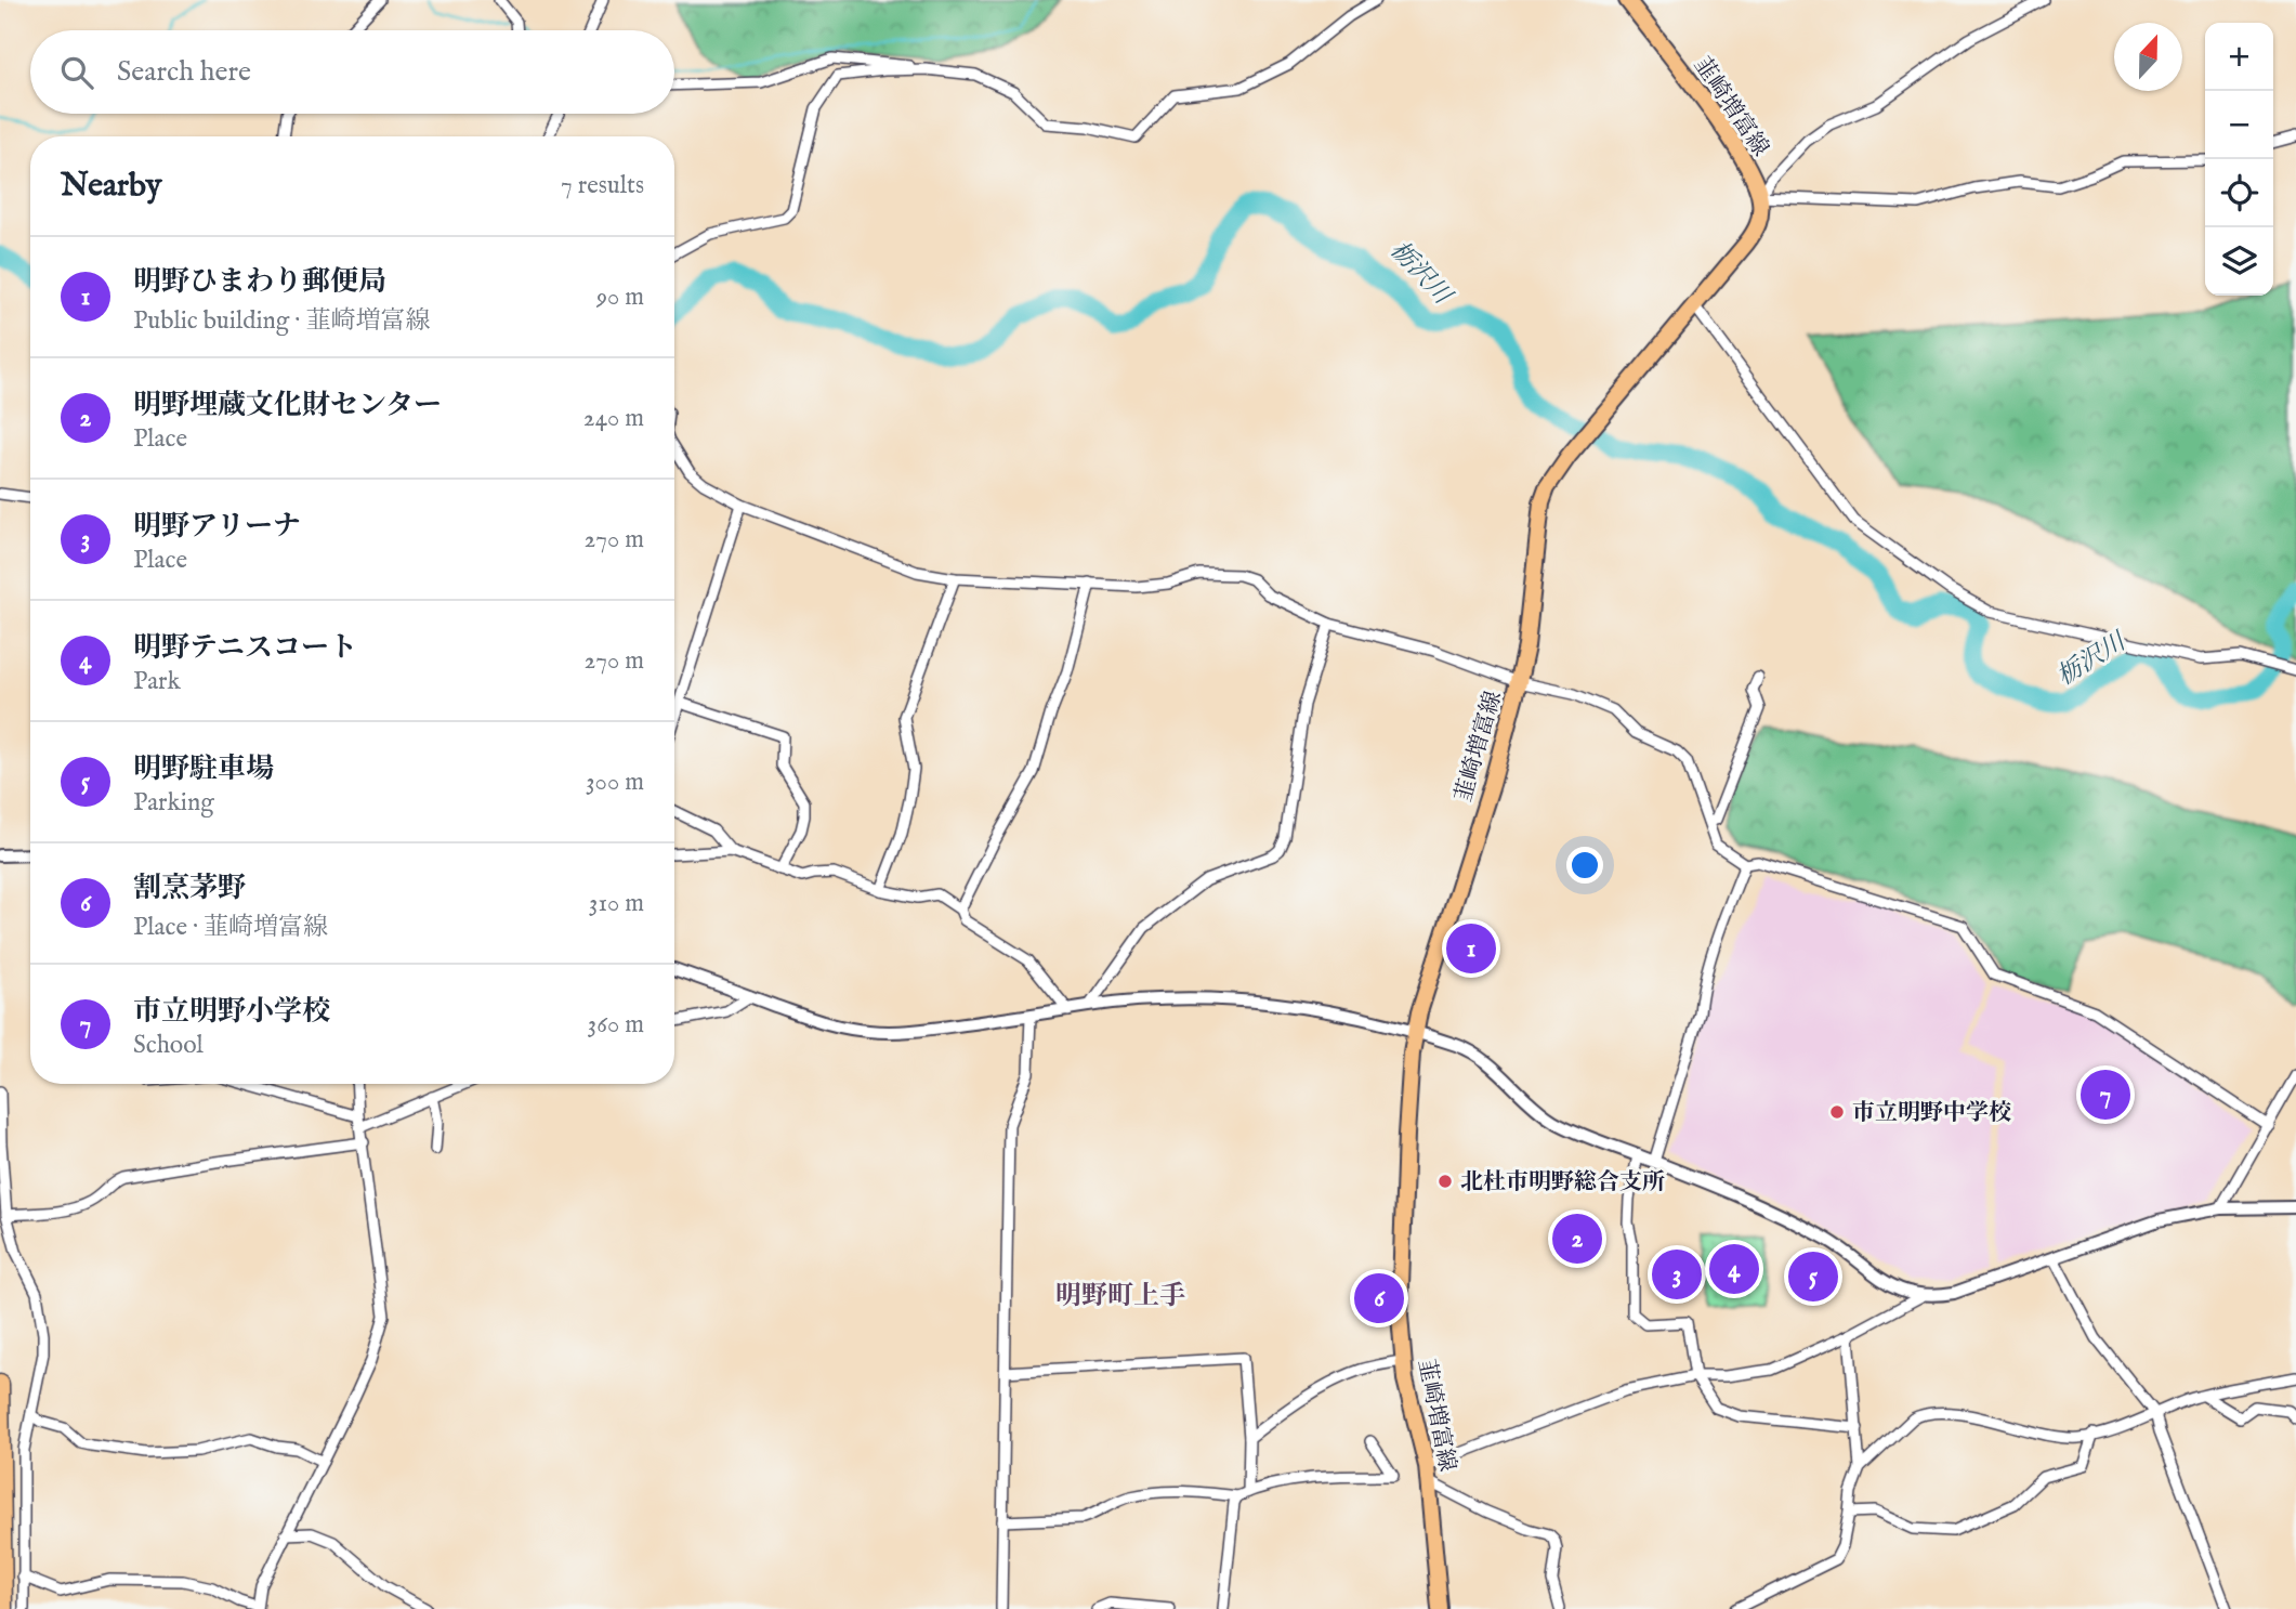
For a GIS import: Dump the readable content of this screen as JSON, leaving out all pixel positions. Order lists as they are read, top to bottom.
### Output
{
  "streets": {
    "main road": ["韮崎増富線"]
  },
  "districts": ["明野町上手"],
  "water": ["栃沢川"],
  "places": ["市立明野中学校", "北杜市明野総合支所"],
  "north": "top",
  "page": {
    "map_buttons": ["+", "−"],
    "search": "Search here",
    "heading": ["Nearby", "7 results"],
    "list": [
      {
        "mark": "1",
        "name": "明野ひまわり郵便局",
        "note": "Public building · 韮崎増富線",
        "value": "90 m"
      },
      {
        "mark": "2",
        "name": "明野埋蔵文化財センター",
        "note": "Place",
        "value": "240 m"
      },
      {
        "mark": "3",
        "name": "明野アリーナ",
        "note": "Place",
        "value": "270 m"
      },
      {
        "mark": "4",
        "name": "明野テニスコート",
        "note": "Park",
        "value": "270 m"
      },
      {
        "mark": "5",
        "name": "明野駐車場",
        "note": "Parking",
        "value": "300 m"
      },
      {
        "mark": "6",
        "name": "割烹茅野",
        "note": "Place · 韮崎増富線",
        "value": "310 m"
      },
      {
        "mark": "7",
        "name": "市立明野小学校",
        "note": "School",
        "value": "360 m"
      }
    ],
    "pins": [
      "1",
      "7",
      "2",
      "4",
      "3",
      "5",
      "6"
    ]
  }
}
